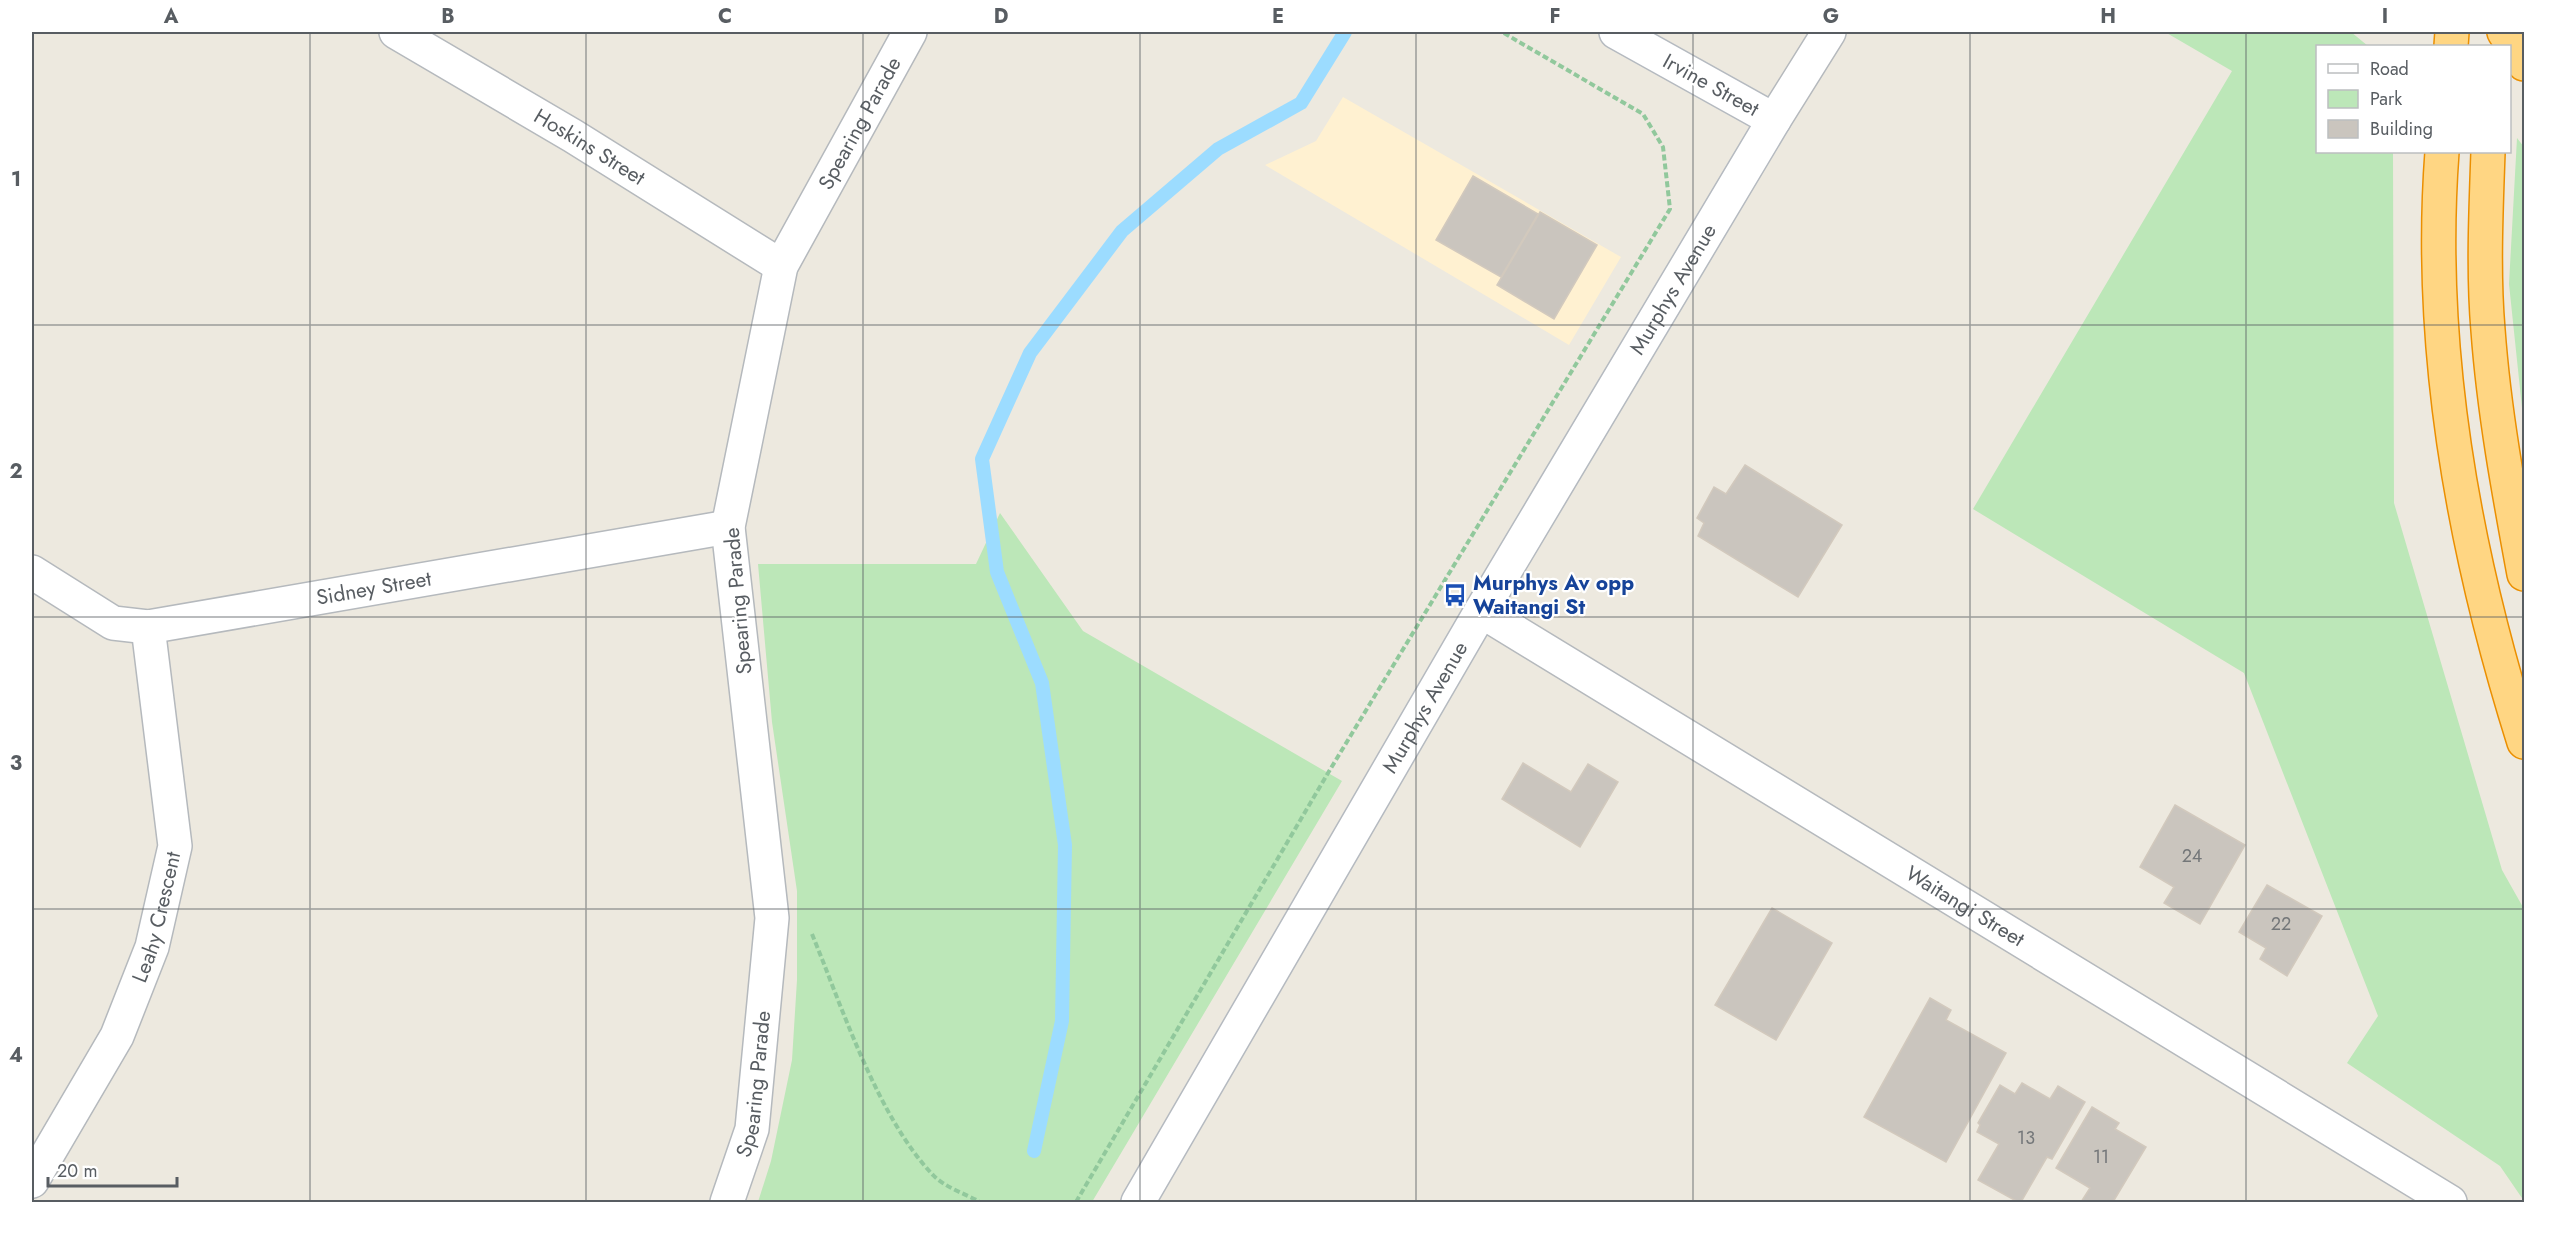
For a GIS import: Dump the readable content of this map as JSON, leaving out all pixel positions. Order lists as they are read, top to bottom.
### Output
{
  "streets": {
    "street": [
      "Irvine Street",
      "Spearing Parade",
      "Hoskins Street",
      "Murphys Avenue",
      "Sidney Street",
      "Waitangi Street",
      "Leahy Crescent"
    ]
  },
  "crossings": [
    ["Irvine Street", "Murphys Avenue"],
    ["Spearing Parade", "Hoskins Street"],
    ["Spearing Parade", "Sidney Street"],
    ["Murphys Avenue", "Waitangi Street"],
    ["Sidney Street", "Leahy Crescent"]
  ],
  "places": {
    "bus stop": ["Murphys Av opp Waitangi St"]
  },
  "house_numbers": [
    "24",
    "22",
    "13",
    "11"
  ],
  "legend": ["Road", "Park", "Building"],
  "scale_bar": "20 m",
  "grid": {
    "columns": [
      "A",
      "B",
      "C",
      "D",
      "E",
      "F",
      "G",
      "H",
      "I"
    ],
    "rows": [
      "1",
      "2",
      "3",
      "4"
    ]
  }
}
